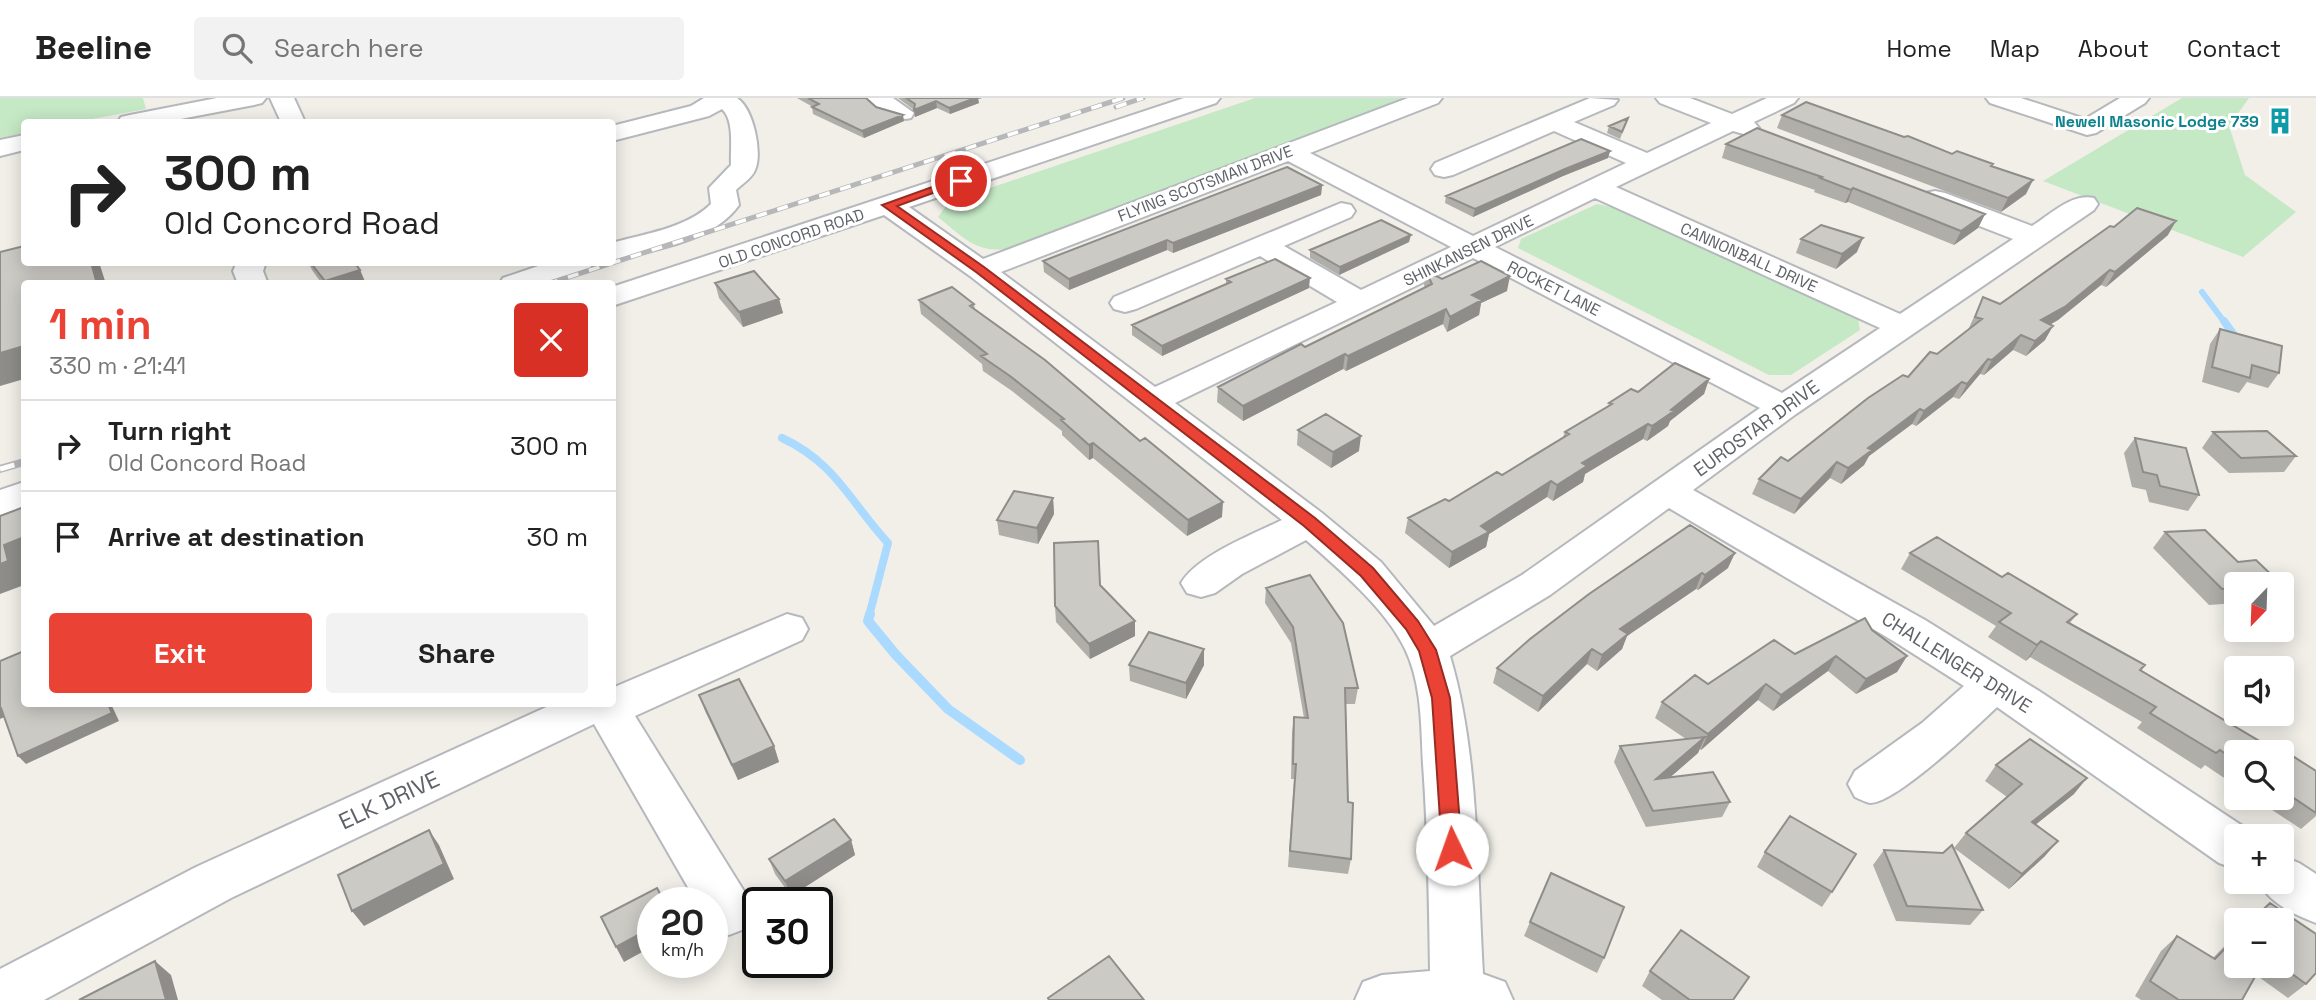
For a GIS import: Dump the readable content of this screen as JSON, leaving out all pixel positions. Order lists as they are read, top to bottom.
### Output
{
  "streets": {
    "street": [
      "FLYING SCOTSMAN DRIVE",
      "OLD CONCORD ROAD",
      "SHINKANSEN DRIVE",
      "CANNONBALL DRIVE",
      "ROCKET LANE",
      "EUROSTAR DRIVE",
      "CHALLENGER DRIVE",
      "ELK DRIVE"
    ]
  },
  "crossings": [
    ["FLYING SCOTSMAN DRIVE", "ROCKET LANE"],
    ["SHINKANSEN DRIVE", "CANNONBALL DRIVE"],
    ["SHINKANSEN DRIVE", "ROCKET LANE"],
    ["CANNONBALL DRIVE", "EUROSTAR DRIVE"],
    ["ROCKET LANE", "EUROSTAR DRIVE"],
    ["EUROSTAR DRIVE", "CHALLENGER DRIVE"]
  ],
  "places": {
    "building": ["Newell Masonic Lodge 739"]
  },
  "north": "bottom left",
  "page": {
    "header": "Beeline",
    "search": "Search here",
    "nav": [
      "Home",
      "Map",
      "About",
      "Contact"
    ],
    "turn": ["300 m", "Old Concord Road"],
    "heading": ["1 min", "330 m · 21:41"],
    "list": [
      {
        "name": "Turn right",
        "note": "Old Concord Road",
        "value": "300 m"
      },
      {
        "name": "Arrive at destination",
        "value": "30 m"
      }
    ],
    "map_buttons": ["+", "−"],
    "buttons": ["Exit", "Share"],
    "speed": "20 km/h",
    "limit": "30"
  }
}
